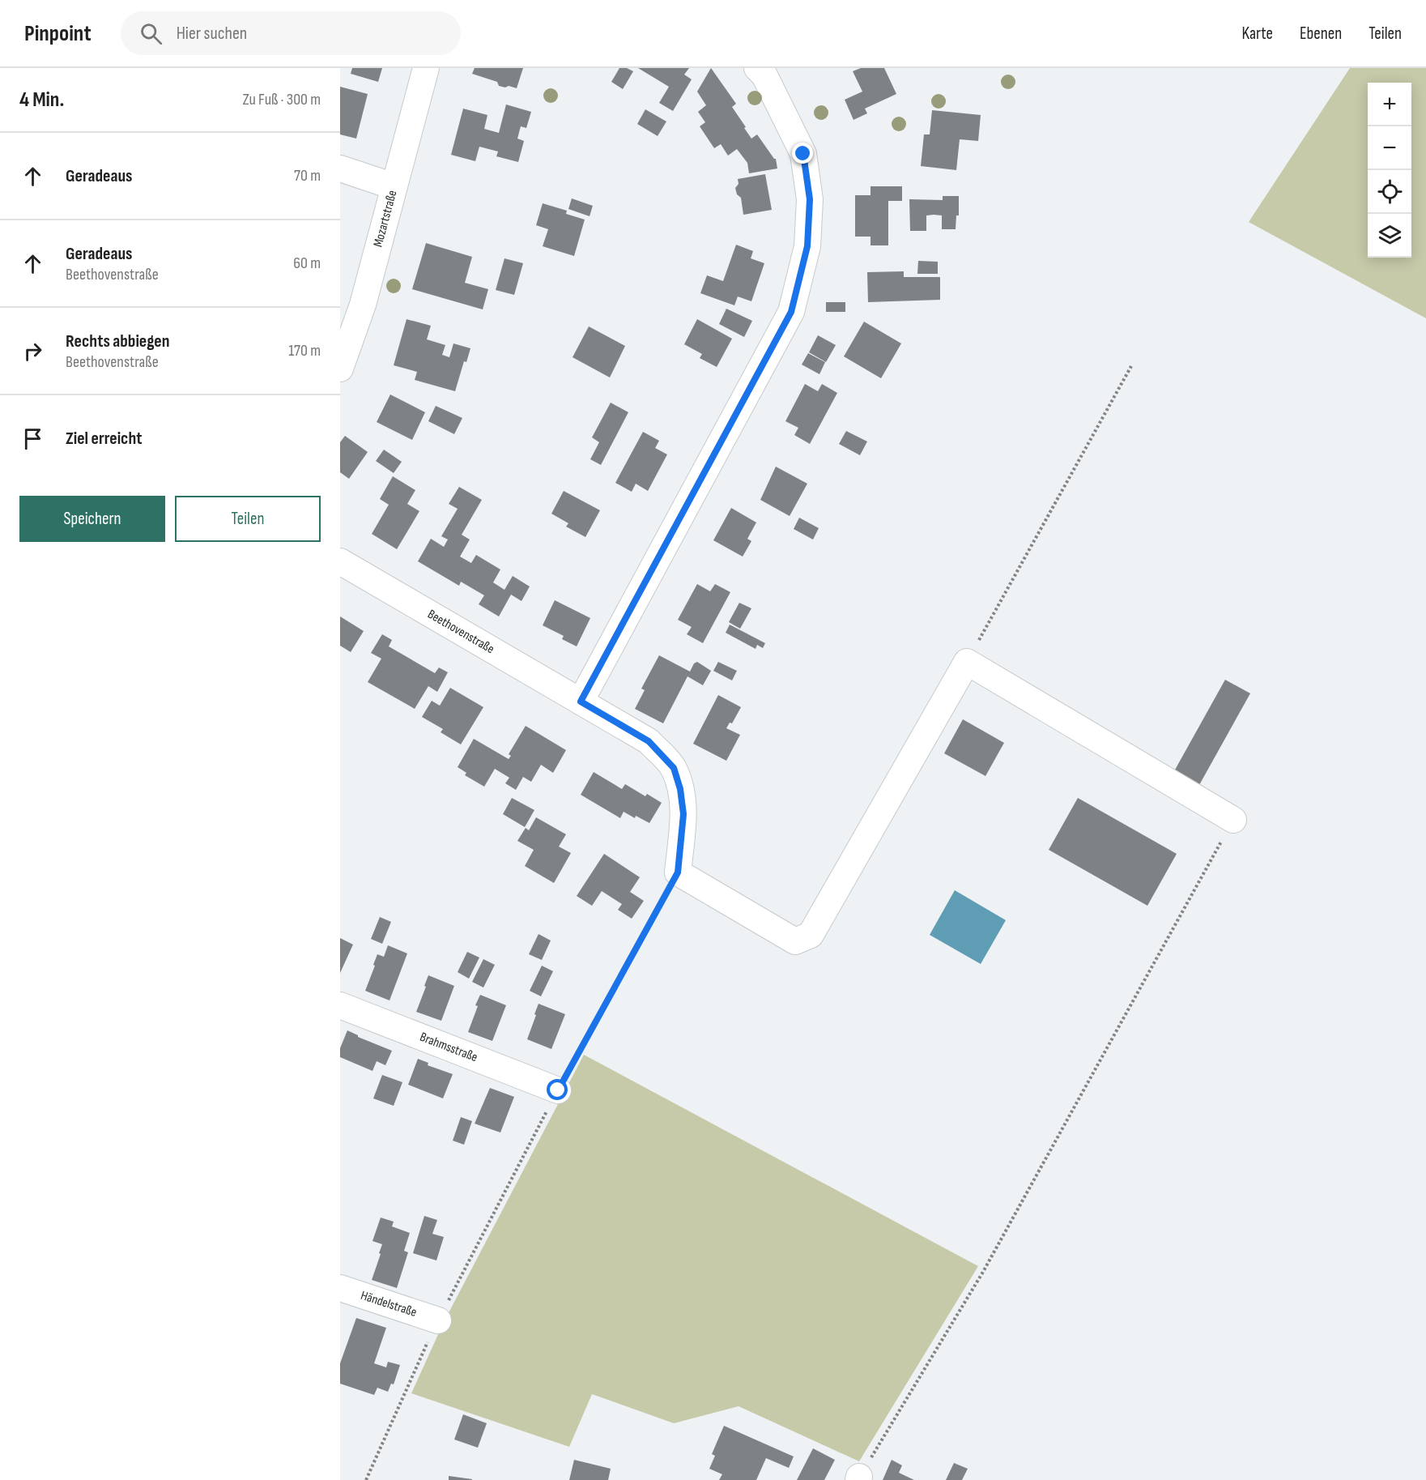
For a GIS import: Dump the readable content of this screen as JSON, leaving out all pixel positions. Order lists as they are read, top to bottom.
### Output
{
  "streets": {
    "street": [
      "Mozartstraße",
      "Beethovenstraße",
      "Brahmsstraße",
      "Händelstraße"
    ]
  },
  "page": {
    "header": "Pinpoint",
    "search": "Hier suchen",
    "nav": ["Karte", "Ebenen", "Teilen"],
    "heading": ["4 Min.", "Zu Fuß · 300 m"],
    "map_buttons": ["+", "−"],
    "list": [
      ["Geradeaus", "70 m"],
      ["Geradeaus", "Beethovenstraße", "60 m"],
      ["Rechts abbiegen", "Beethovenstraße", "170 m"],
      "Ziel erreicht"
    ],
    "buttons": ["Speichern", "Teilen"]
  }
}
